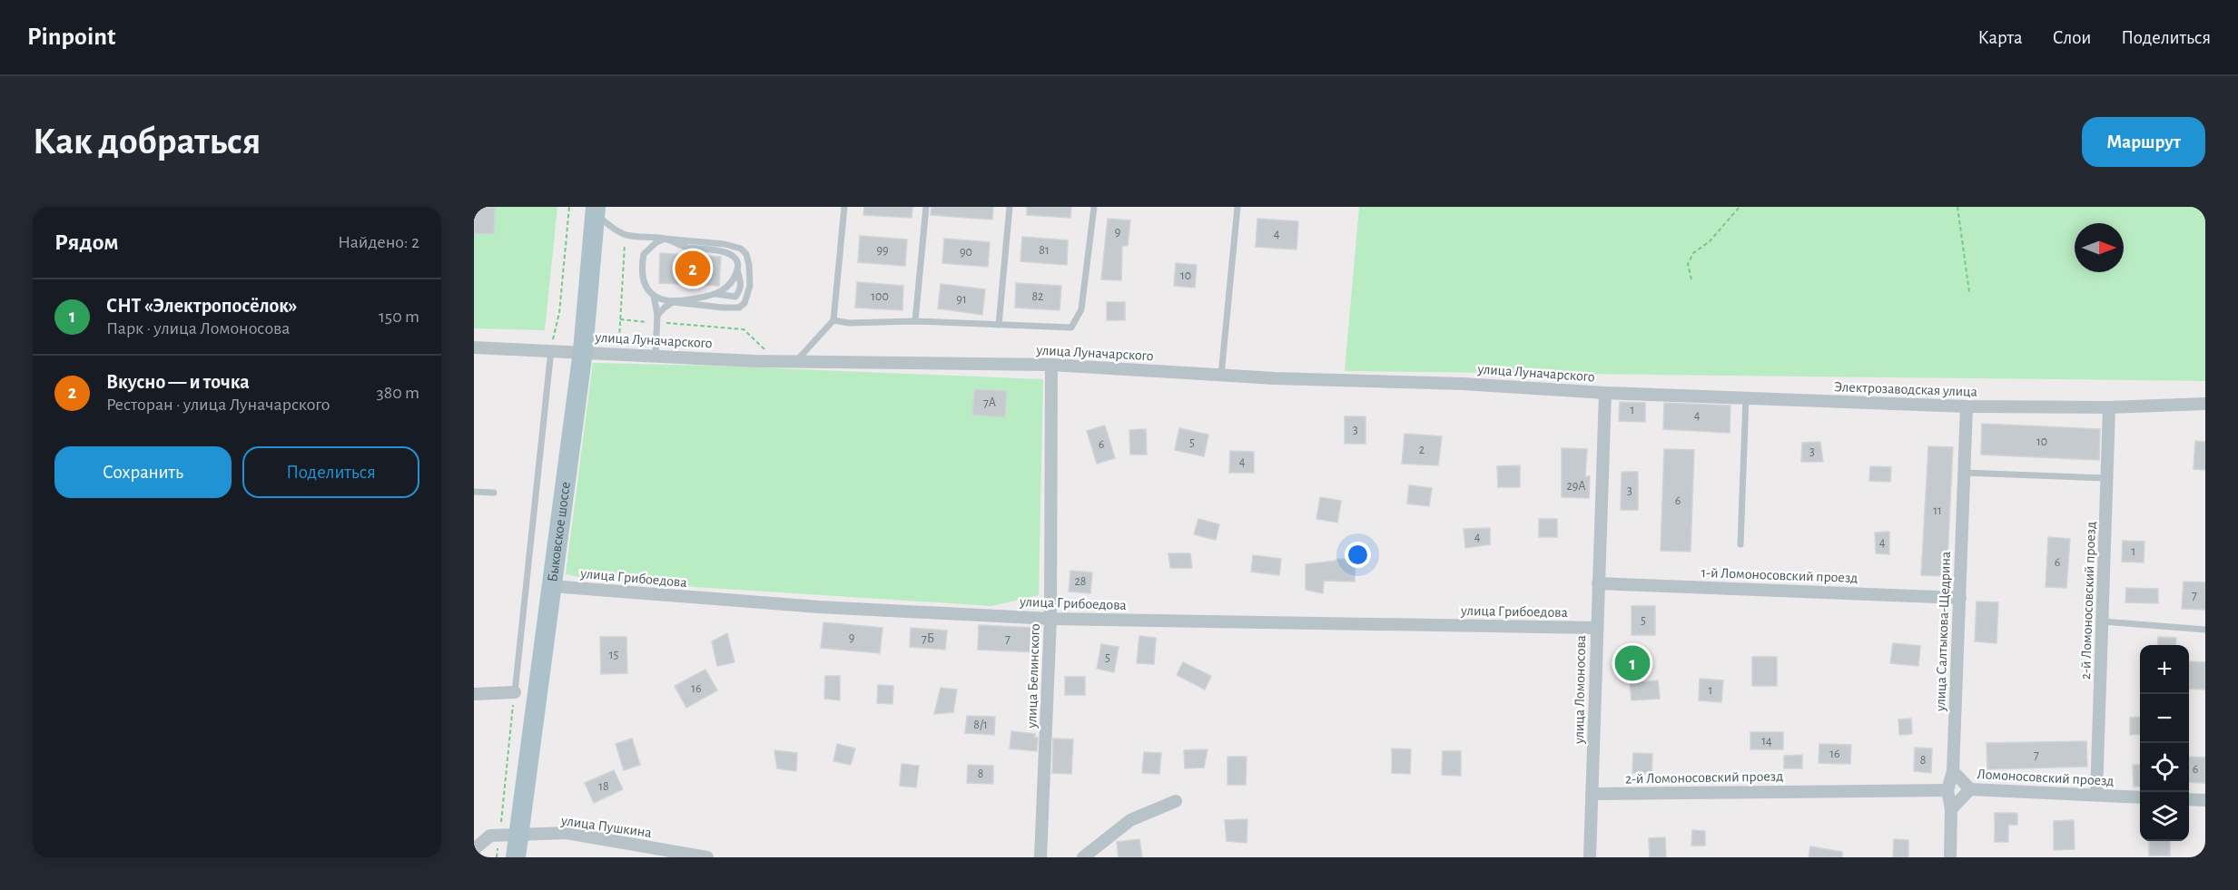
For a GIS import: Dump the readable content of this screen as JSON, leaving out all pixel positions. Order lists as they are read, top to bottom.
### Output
{
  "streets": {
    "main road": ["Быковское шоссе"],
    "street": [
      "улица Луначарского",
      "Электрозаводская улица",
      "1-й Ломоносовский проезд",
      "улица Грибоедова",
      "2-й Ломоносовский проезд",
      "улица Салтыкова-Щедрина",
      "улица Белинского",
      "улица Ломоносова",
      "Ломоносовский проезд",
      "улица Пушкина"
    ]
  },
  "crossings": [
    ["улица Луначарского", "Электрозаводская улица"],
    ["улица Луначарского", "Быковское шоссе"],
    ["улица Луначарского", "улица Белинского"],
    ["улица Луначарского", "улица Ломоносова"],
    ["Электрозаводская улица", "2-й Ломоносовский проезд"],
    ["Электрозаводская улица", "улица Салтыкова-Щедрина"],
    ["Электрозаводская улица", "улица Ломоносова"],
    ["Быковское шоссе", "улица Грибоедова"],
    ["Быковское шоссе", "улица Пушкина"],
    ["1-й Ломоносовский проезд", "улица Салтыкова-Щедрина"],
    ["1-й Ломоносовский проезд", "улица Ломоносова"],
    ["улица Грибоедова", "улица Белинского"],
    ["улица Грибоедова", "улица Ломоносова"],
    ["2-й Ломоносовский проезд", "улица Салтыкова-Щедрина"],
    ["2-й Ломоносовский проезд", "улица Ломоносова"],
    ["2-й Ломоносовский проезд", "Ломоносовский проезд"],
    ["улица Салтыкова-Щедрина", "Ломоносовский проезд"]
  ],
  "house_numbers": [
    "9",
    "4",
    "99",
    "81",
    "90",
    "10",
    "100",
    "82",
    "91",
    "7А",
    "1",
    "4",
    "3",
    "10",
    "5",
    "6",
    "2",
    "3",
    "4",
    "29А",
    "3",
    "6",
    "11",
    "4",
    "4",
    "1",
    "6",
    "28",
    "7",
    "5",
    "9",
    "7Б",
    "7",
    "15",
    "5",
    "16",
    "1",
    "8/1",
    "14",
    "16",
    "7",
    "8",
    "6",
    "8",
    "18"
  ],
  "north": "right",
  "page": {
    "header": "Pinpoint",
    "nav": ["Карта", "Слои", "Поделиться"],
    "buttons": [
      "Маршрут",
      ["Сохранить", "Поделиться"]
    ],
    "title": "Как добраться",
    "heading": ["Рядом", "Найдено: 2"],
    "pins": ["2", "1"],
    "list": [
      {
        "mark": "1",
        "name": "СНТ «Электропосёлок»",
        "note": "Парк · улица Ломоносова",
        "value": "150 m"
      },
      {
        "mark": "2",
        "name": "Вкусно — и точка",
        "note": "Ресторан · улица Луначарского",
        "value": "380 m"
      }
    ],
    "map_buttons": ["+", "−"]
  }
}
